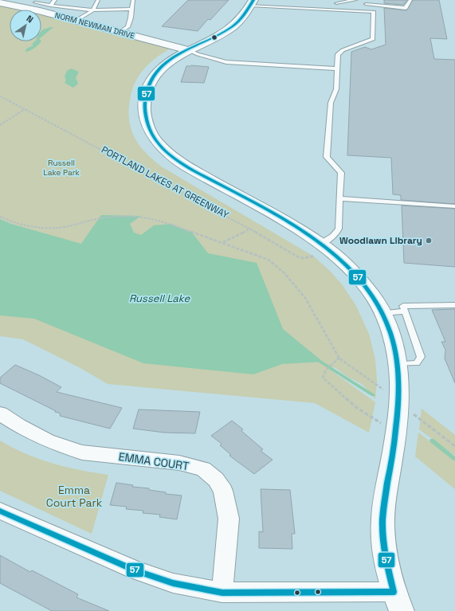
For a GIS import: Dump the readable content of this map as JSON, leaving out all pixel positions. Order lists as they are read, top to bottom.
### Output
{
  "streets": {
    "street": ["NORM NEWMAN DRIVE", "EMMA COURT"],
    "path": ["PORTLAND LAKES AT GREENWAY"]
  },
  "water": ["Russell Lake"],
  "parks": ["Russell Lake Park", "Emma Court Park"],
  "places": ["Woodlawn Library"],
  "lines": ["transit line 57"],
  "north": "top right"
}
